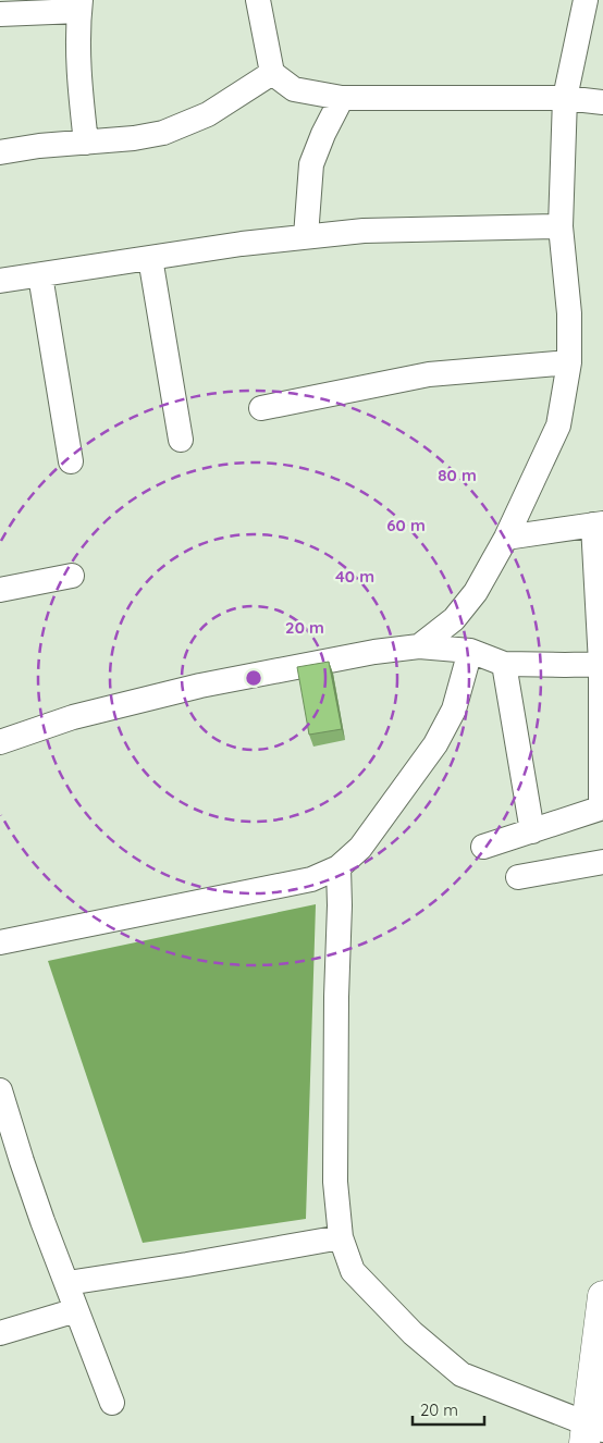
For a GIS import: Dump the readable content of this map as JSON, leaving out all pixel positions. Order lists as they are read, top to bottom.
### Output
{
  "scale_bar": "20 m",
  "rings": [
    "80 m",
    "60 m",
    "40 m",
    "20 m"
  ]
}
